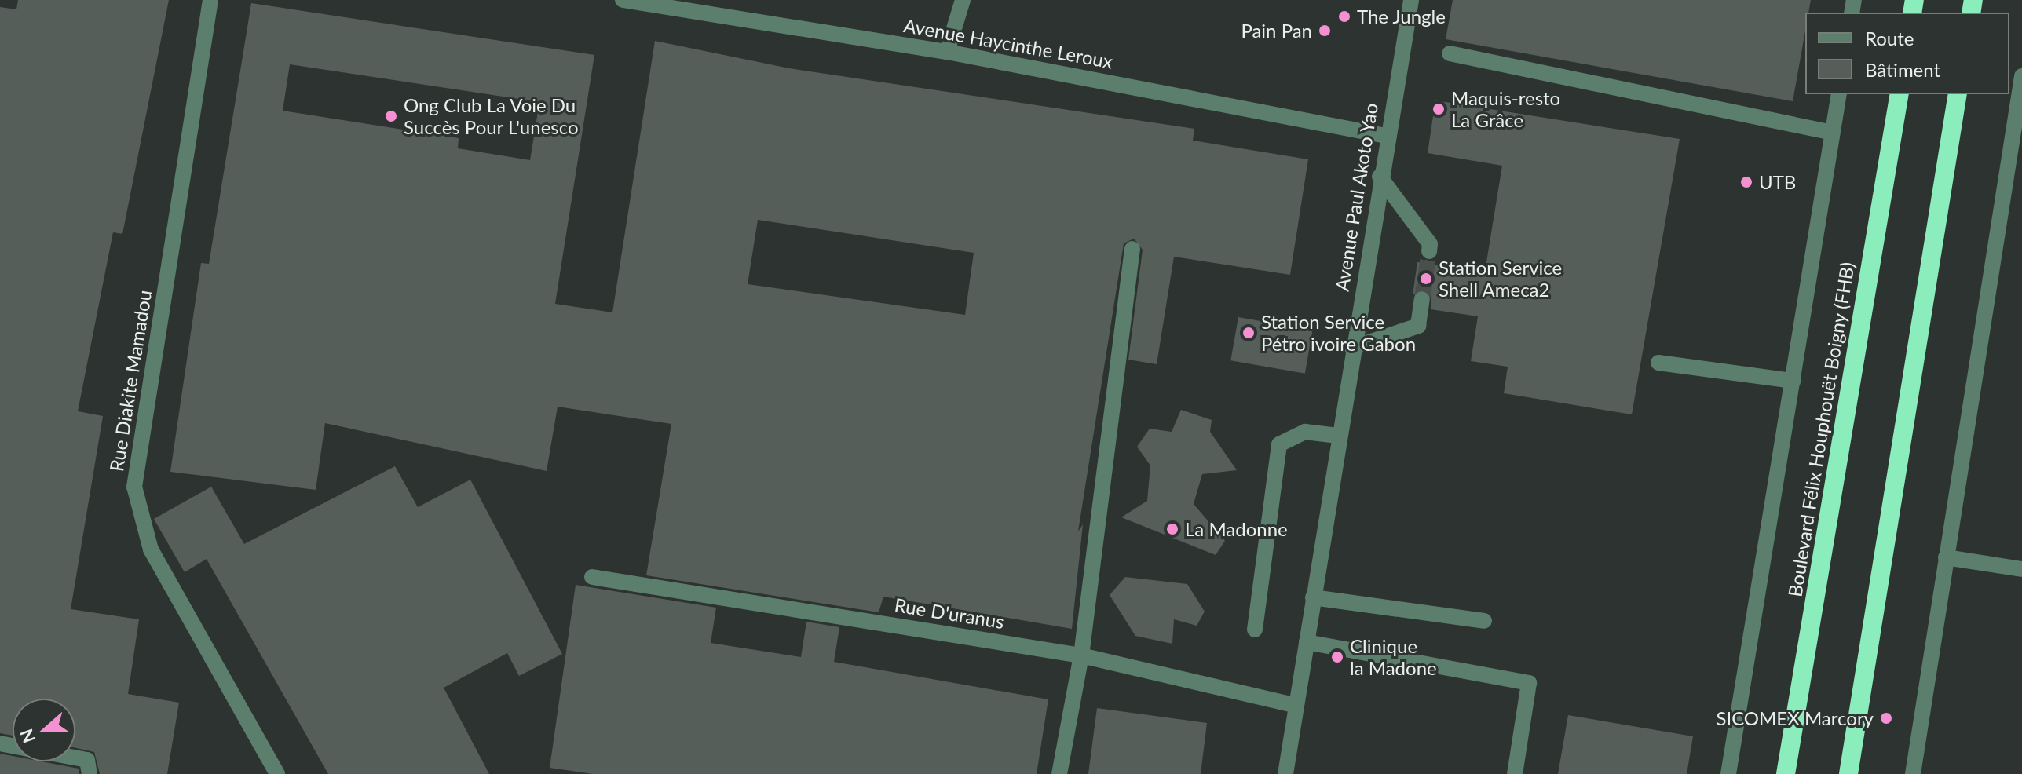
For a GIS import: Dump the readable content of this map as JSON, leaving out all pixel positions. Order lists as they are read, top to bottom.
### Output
{
  "streets": {
    "highway": ["Boulevard Félix Houphouët Boigny (FHB)"],
    "street": [
      "Avenue Haycinthe Leroux",
      "Avenue Paul Akoto Yao",
      "Rue Diakite Mamadou",
      "Rue D'uranus"
    ]
  },
  "crossings": [
    ["Avenue Haycinthe Leroux", "Avenue Paul Akoto Yao"],
    ["Avenue Paul Akoto Yao", "Rue D'uranus"]
  ],
  "places": [
    "The Jungle",
    "Pain Pan",
    "Maquis-resto La Grâce",
    "Ong Club La Voie Du Succès Pour L'unesco",
    "UTB",
    "Station Service Shell Ameca2",
    "Station Service Pétro ivoire Gabon",
    "La Madonne",
    "Clinique la Madone",
    "SICOMEX Marcory"
  ],
  "legend": ["Route", "Bâtiment"],
  "north": "left"
}
